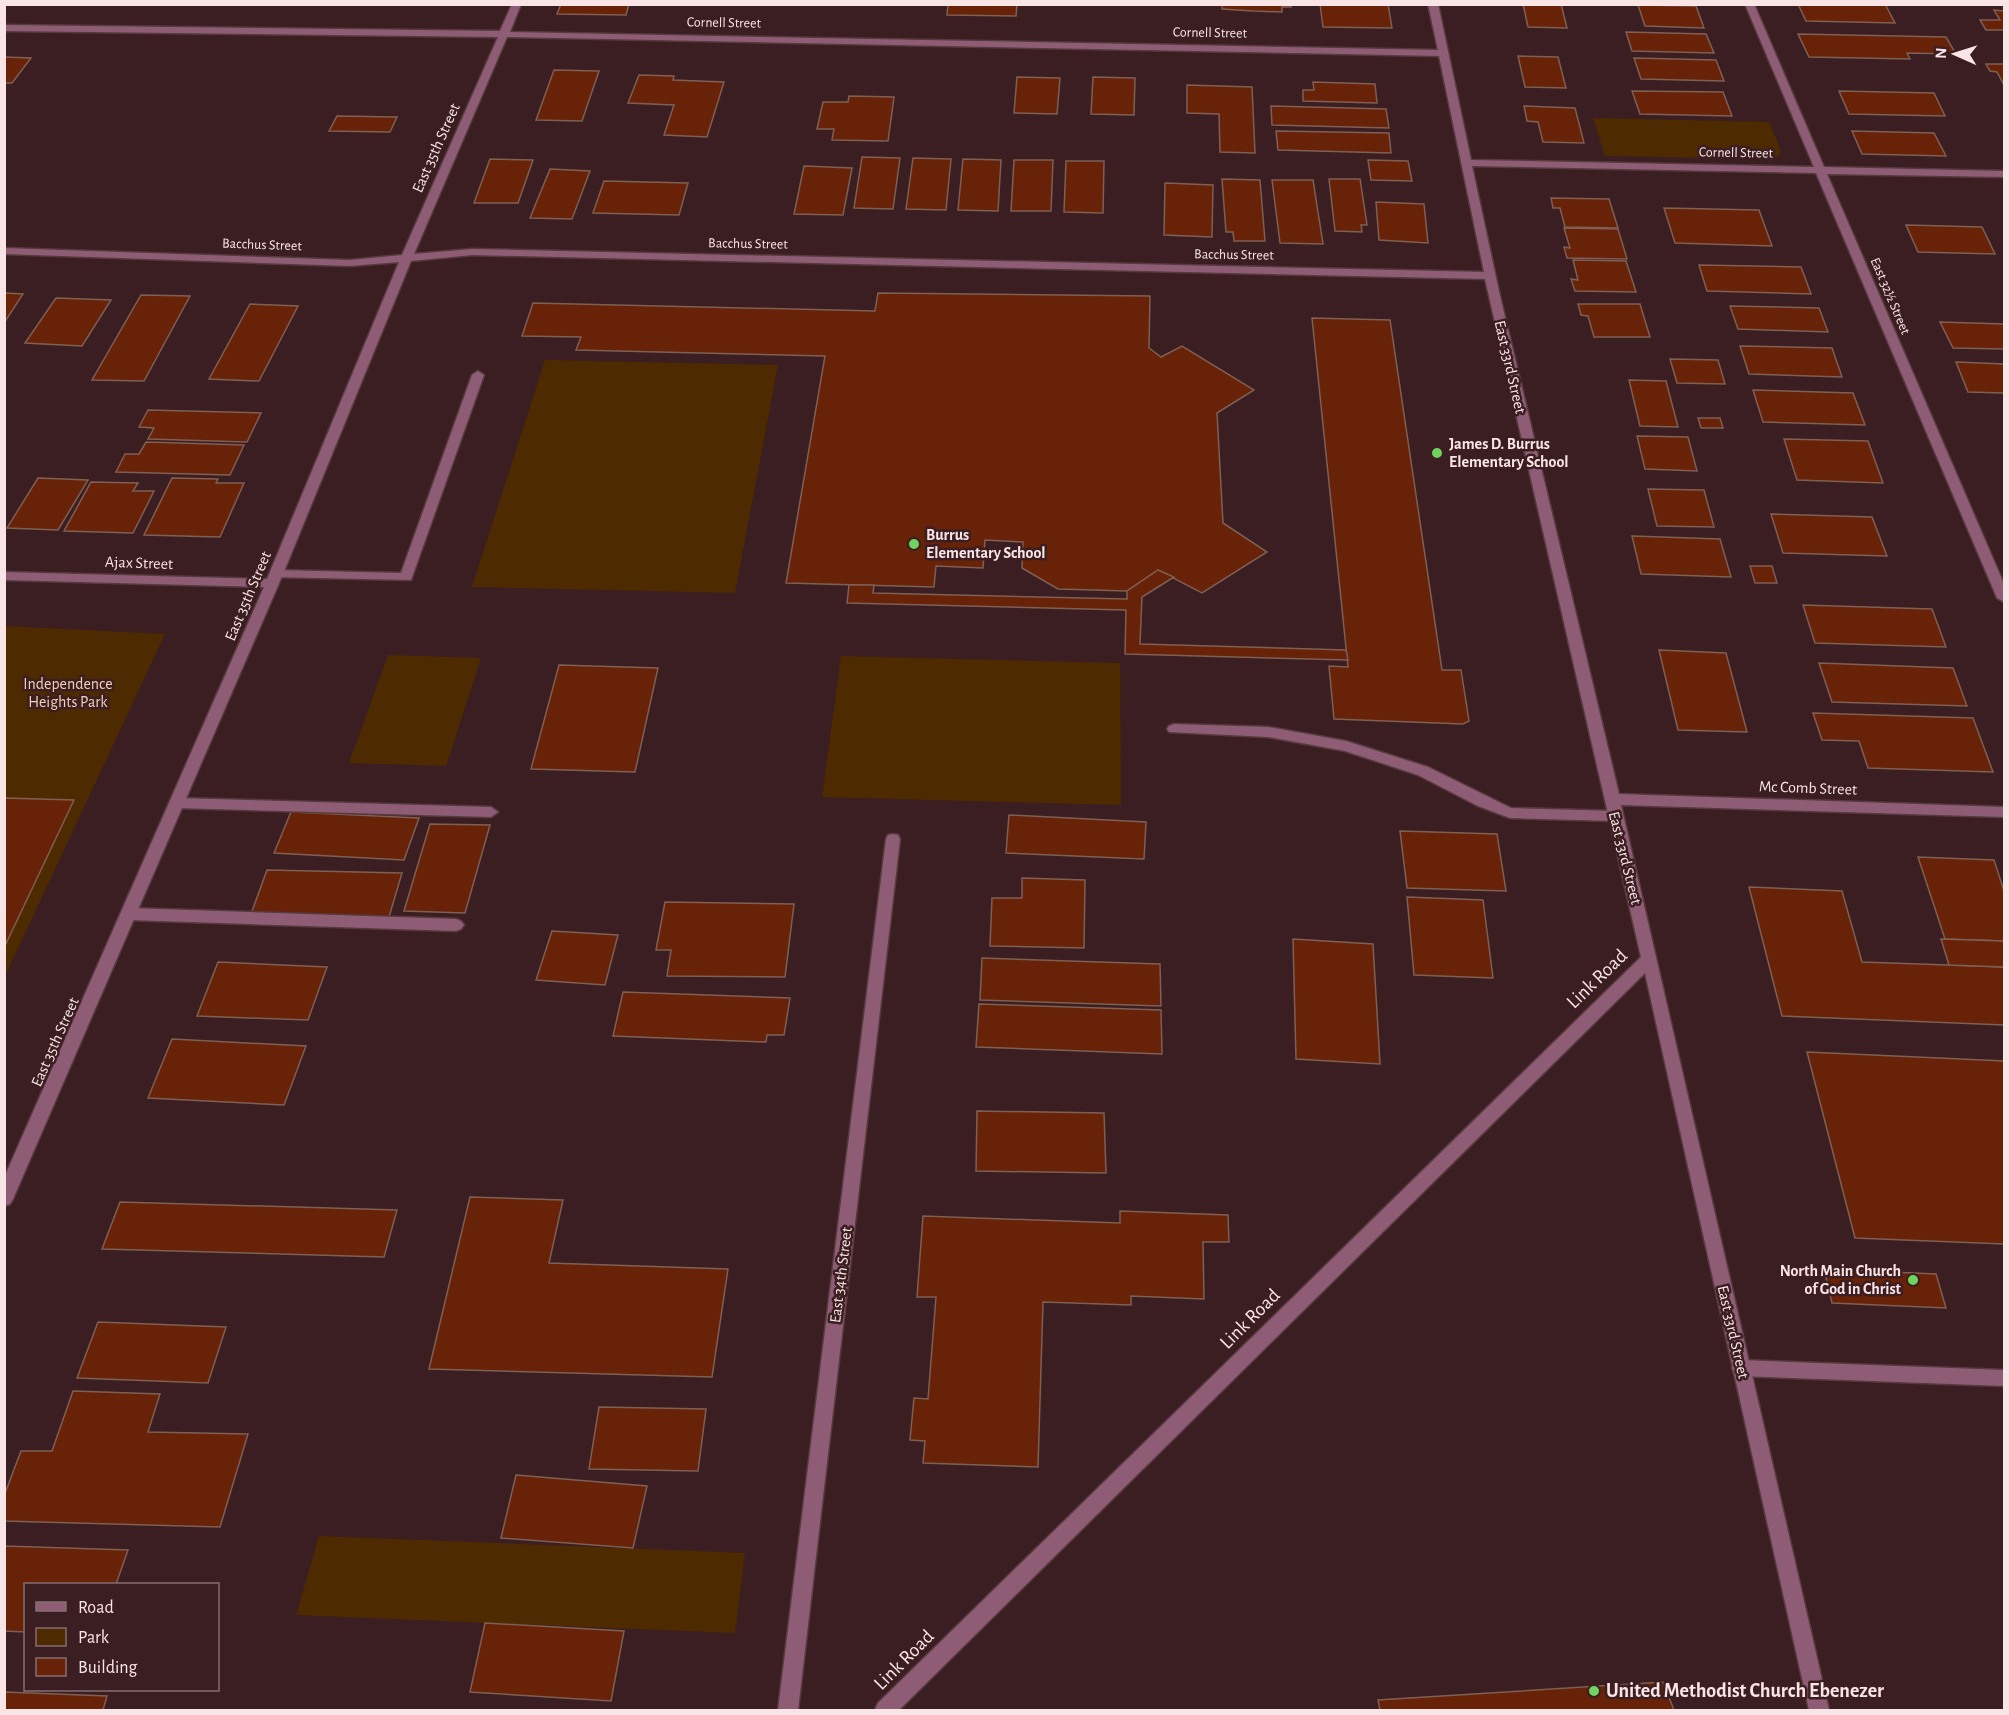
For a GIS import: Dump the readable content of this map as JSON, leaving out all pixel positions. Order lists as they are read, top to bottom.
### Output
{
  "streets": {
    "street": [
      "Cornell Street",
      "East 35th Street",
      "Bacchus Street",
      "East 32½ Street",
      "East 33rd Street",
      "Ajax Street",
      "Mc Comb Street",
      "Link Road",
      "East 34th Street"
    ]
  },
  "crossings": [
    ["Cornell Street", "East 35th Street"],
    ["Cornell Street", "East 32½ Street"],
    ["Cornell Street", "East 33rd Street"],
    ["East 35th Street", "Bacchus Street"],
    ["East 35th Street", "Ajax Street"],
    ["Bacchus Street", "East 33rd Street"],
    ["East 33rd Street", "Mc Comb Street"],
    ["East 33rd Street", "Link Road"]
  ],
  "parks": ["Independence Heights Park"],
  "places": [
    "James D. Burrus Elementary School",
    "Burrus Elementary School",
    "North Main Church of God in Christ",
    "United Methodist Church Ebenezer"
  ],
  "legend": ["Road", "Park", "Building"],
  "north": "left"
}
